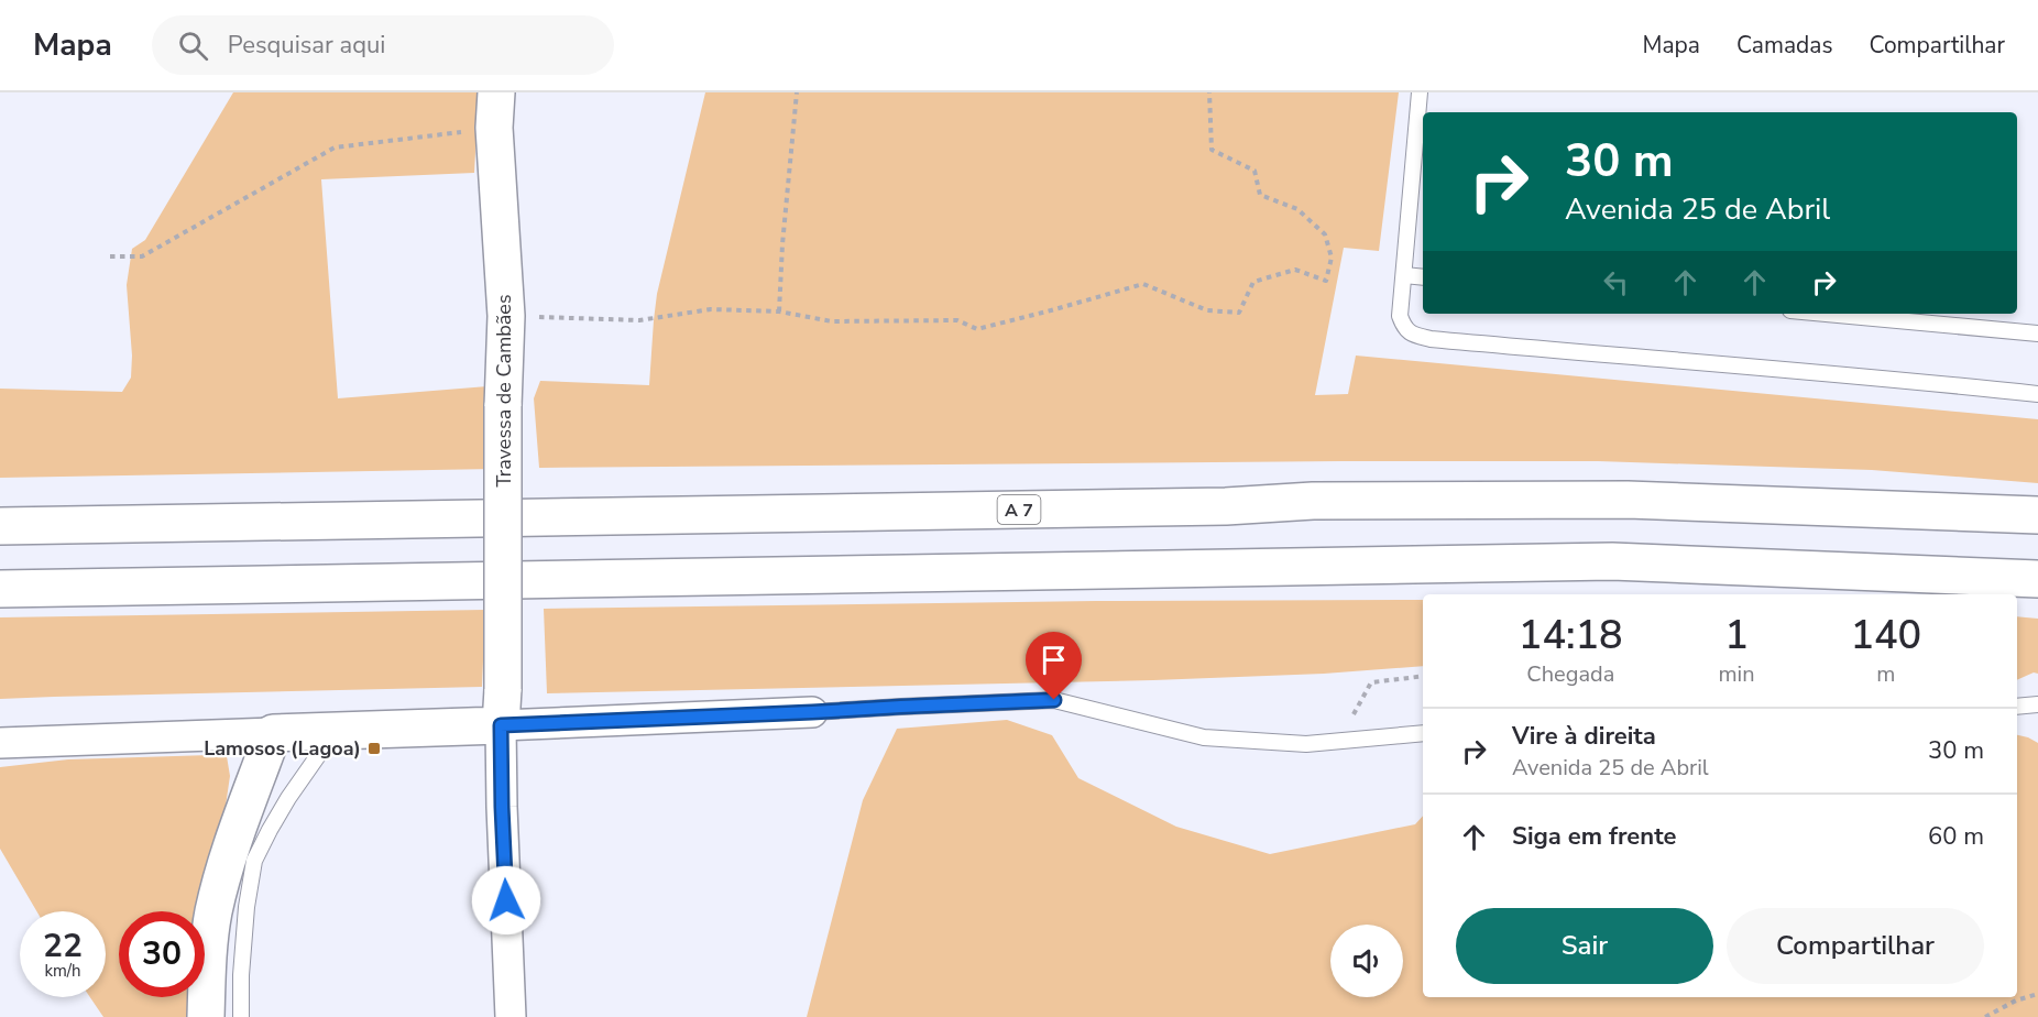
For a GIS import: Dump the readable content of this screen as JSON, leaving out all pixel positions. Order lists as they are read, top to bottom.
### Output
{
  "streets": {
    "main road": ["Travessa de Cambães", "A 7"]
  },
  "places": {
    "transit": ["Lamosos (Lagoa)"]
  },
  "page": {
    "header": "Mapa",
    "search": "Pesquisar aqui",
    "nav": ["Mapa", "Camadas", "Compartilhar"],
    "turn": ["30 m", "Avenida 25 de Abril"],
    "eta": [
      "14:18",
      "Chegada",
      "1",
      "min",
      "140",
      "m"
    ],
    "list": [
      {
        "name": "Vire à direita",
        "note": "Avenida 25 de Abril",
        "value": "30 m"
      },
      {
        "name": "Siga em frente",
        "value": "60 m"
      }
    ],
    "buttons": ["Sair", "Compartilhar"],
    "speed": "22 km/h",
    "limit": "30"
  }
}
